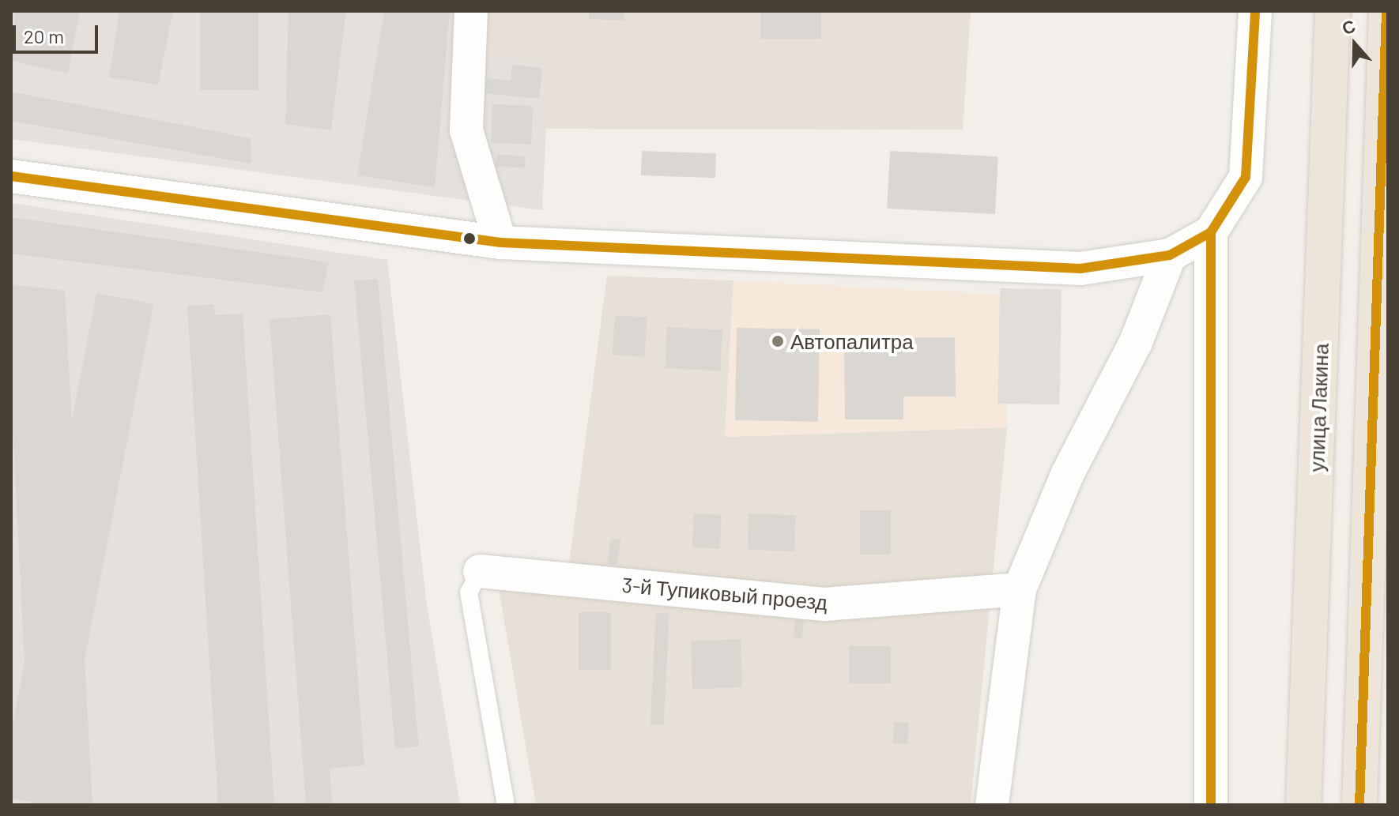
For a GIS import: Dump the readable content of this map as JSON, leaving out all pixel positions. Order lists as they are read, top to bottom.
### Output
{
  "streets": {
    "highway": ["улица Лакина"],
    "street": ["3-й Тупиковый проезд"]
  },
  "places": ["Автопалитра"],
  "scale_bar": "20 m",
  "north": "top"
}
